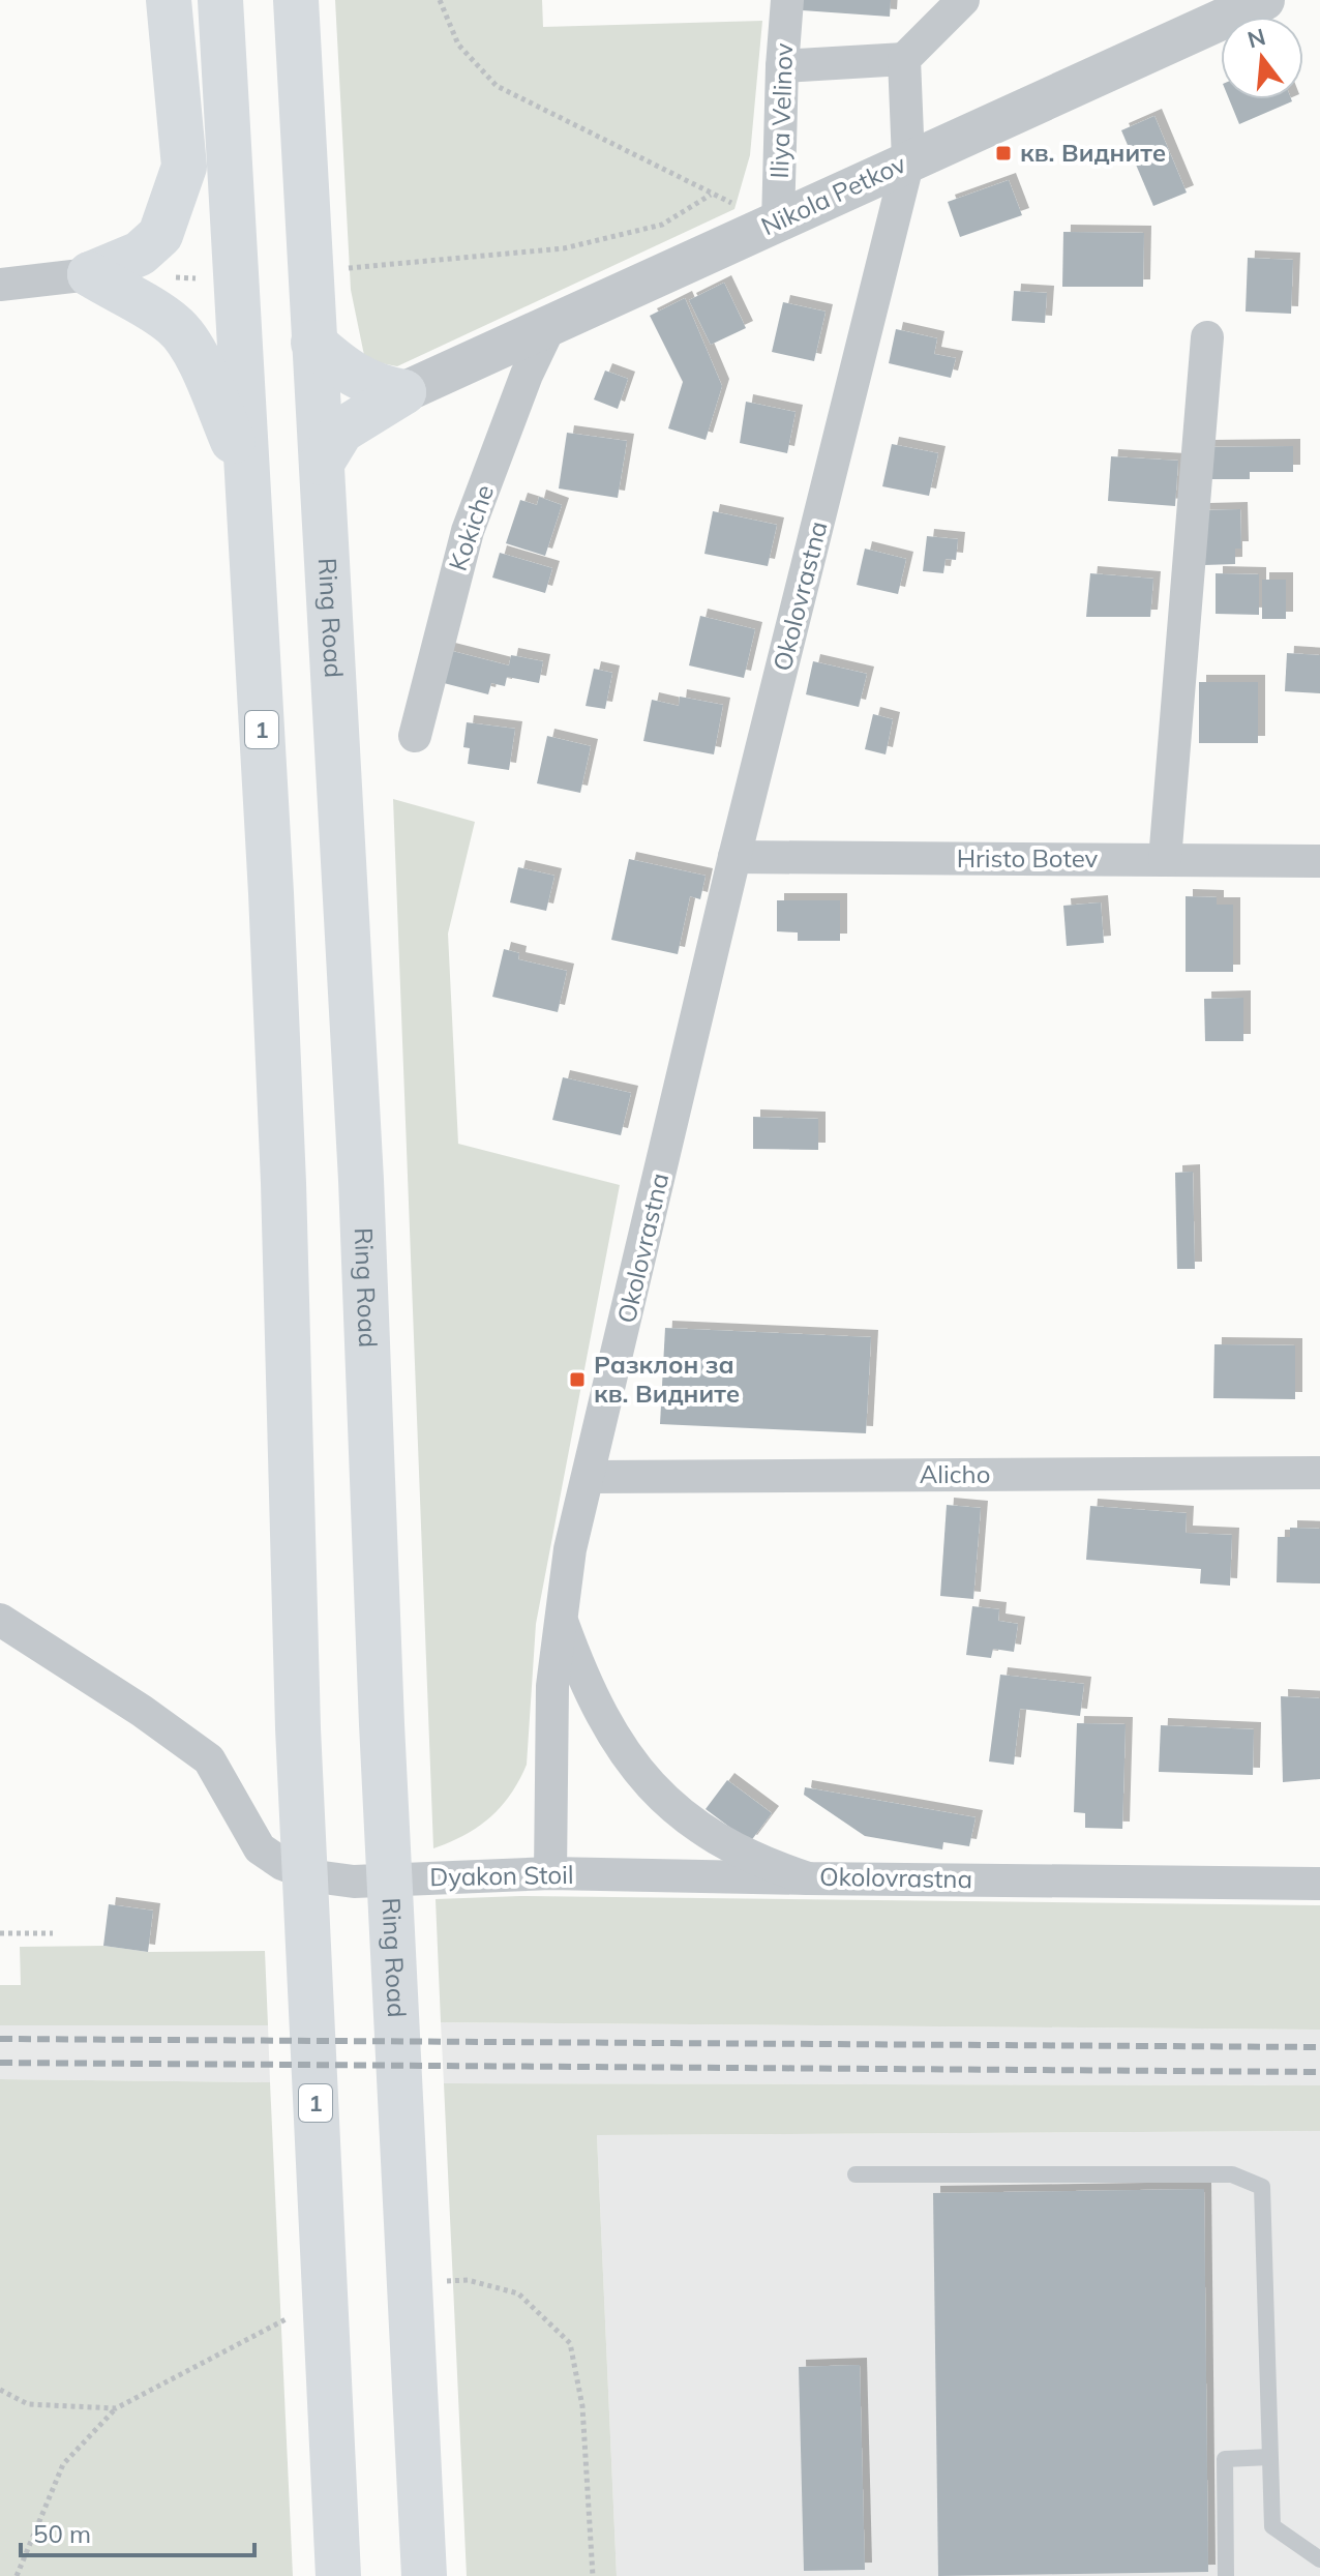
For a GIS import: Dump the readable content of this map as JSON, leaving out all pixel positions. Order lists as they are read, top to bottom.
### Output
{
  "streets": {
    "highway": ["Ring Road", "1"],
    "street": [
      "Iliya Velinov",
      "Nikola Petkov",
      "Kokiche",
      "Okolovrastna",
      "Hristo Botev",
      "Alicho",
      "Dyakon Stoil"
    ]
  },
  "crossings": [
    ["Iliya Velinov", "Nikola Petkov"],
    ["Nikola Petkov", "Kokiche"],
    ["Nikola Petkov", "Okolovrastna"],
    ["Okolovrastna", "Hristo Botev"],
    ["Okolovrastna", "Alicho"],
    ["Okolovrastna", "Dyakon Stoil"]
  ],
  "places": {
    "transit": ["кв. Видните", "Разклон за кв. Видните"]
  },
  "scale_bar": "50 m",
  "north": "top"
}
